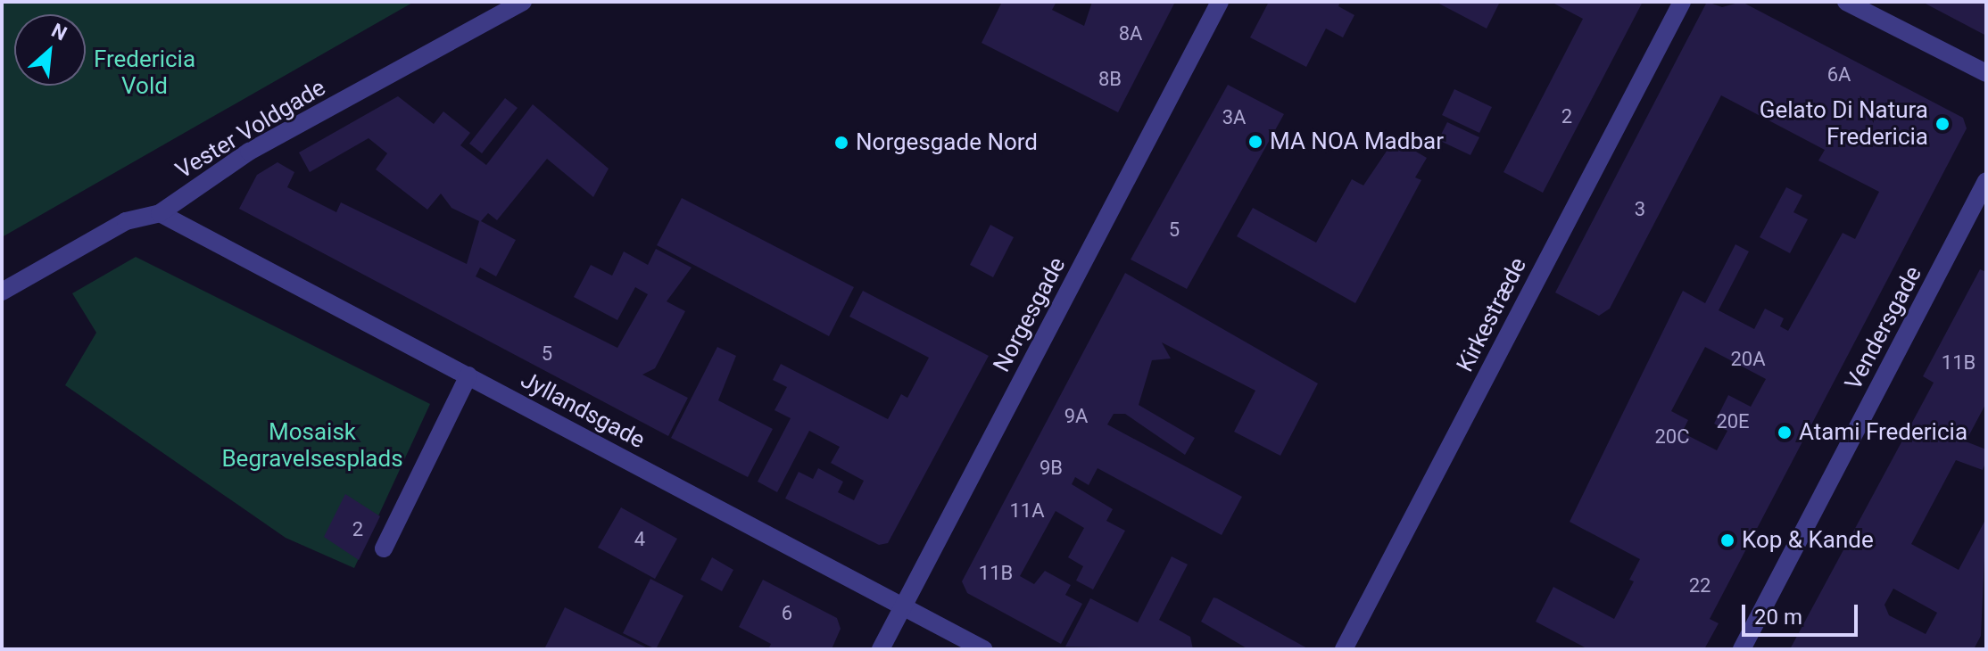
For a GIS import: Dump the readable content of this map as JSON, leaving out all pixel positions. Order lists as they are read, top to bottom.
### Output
{
  "streets": {
    "street": [
      "Vester Voldgade",
      "Norgesgade",
      "Kirkestræde",
      "Vendersgade",
      "Jyllandsgade"
    ]
  },
  "crossings": [
    ["Vester Voldgade", "Jyllandsgade"],
    ["Norgesgade", "Jyllandsgade"]
  ],
  "parks": ["Fredericia Vold", "Mosaisk Begravelsesplads"],
  "places": [
    "Gelato Di Natura Fredericia",
    "MA NOA Madbar",
    "Norgesgade Nord",
    "Atami Fredericia",
    "Kop & Kande"
  ],
  "house_numbers": [
    "8A",
    "6A",
    "8B",
    "2",
    "3A",
    "3",
    "5",
    "5",
    "20A",
    "11B",
    "9A",
    "20E",
    "20C",
    "9B",
    "11A",
    "2",
    "4",
    "11B",
    "22",
    "6"
  ],
  "scale_bar": "20 m",
  "north": "top right"
}
